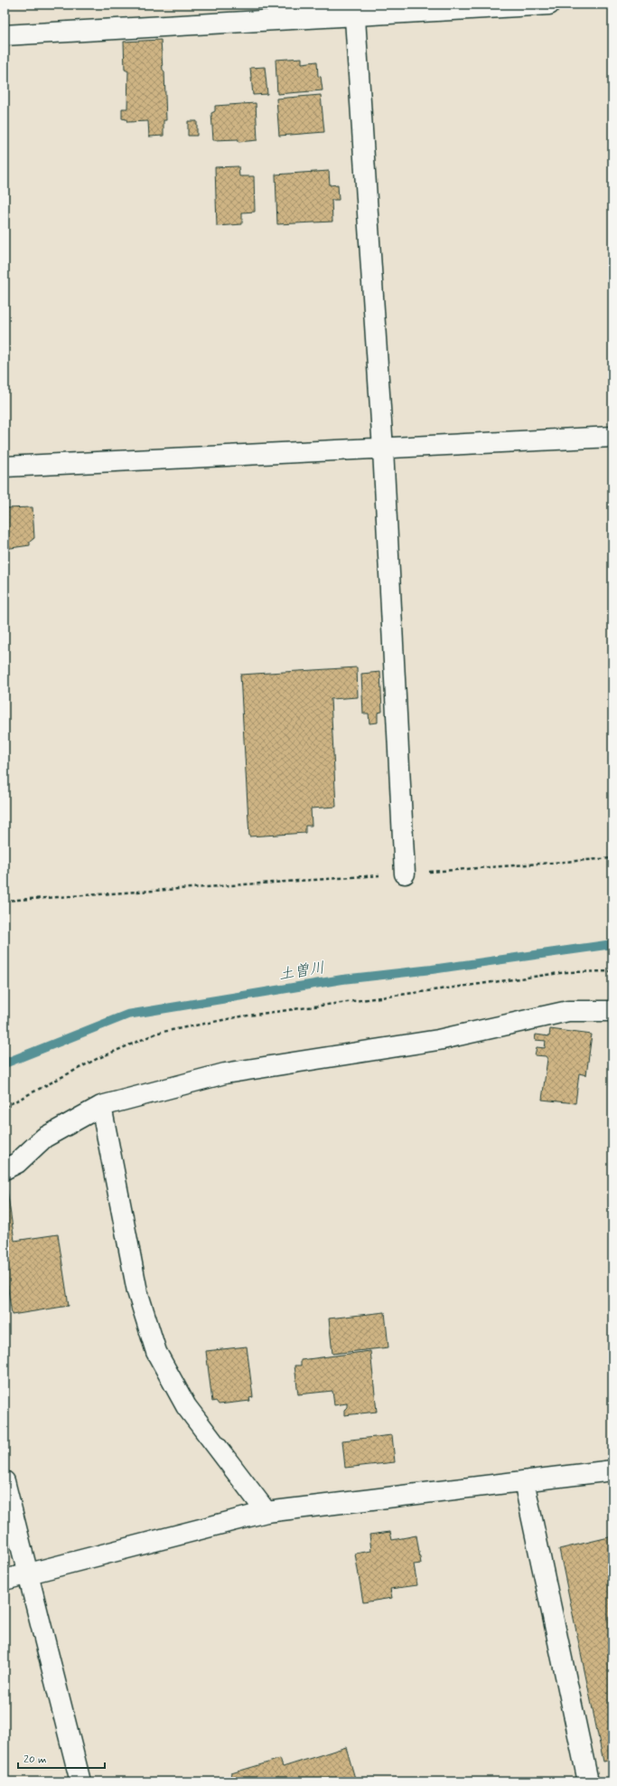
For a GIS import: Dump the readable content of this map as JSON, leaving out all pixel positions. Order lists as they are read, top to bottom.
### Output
{
  "water": ["土曽川"],
  "scale_bar": "20 m"
}
